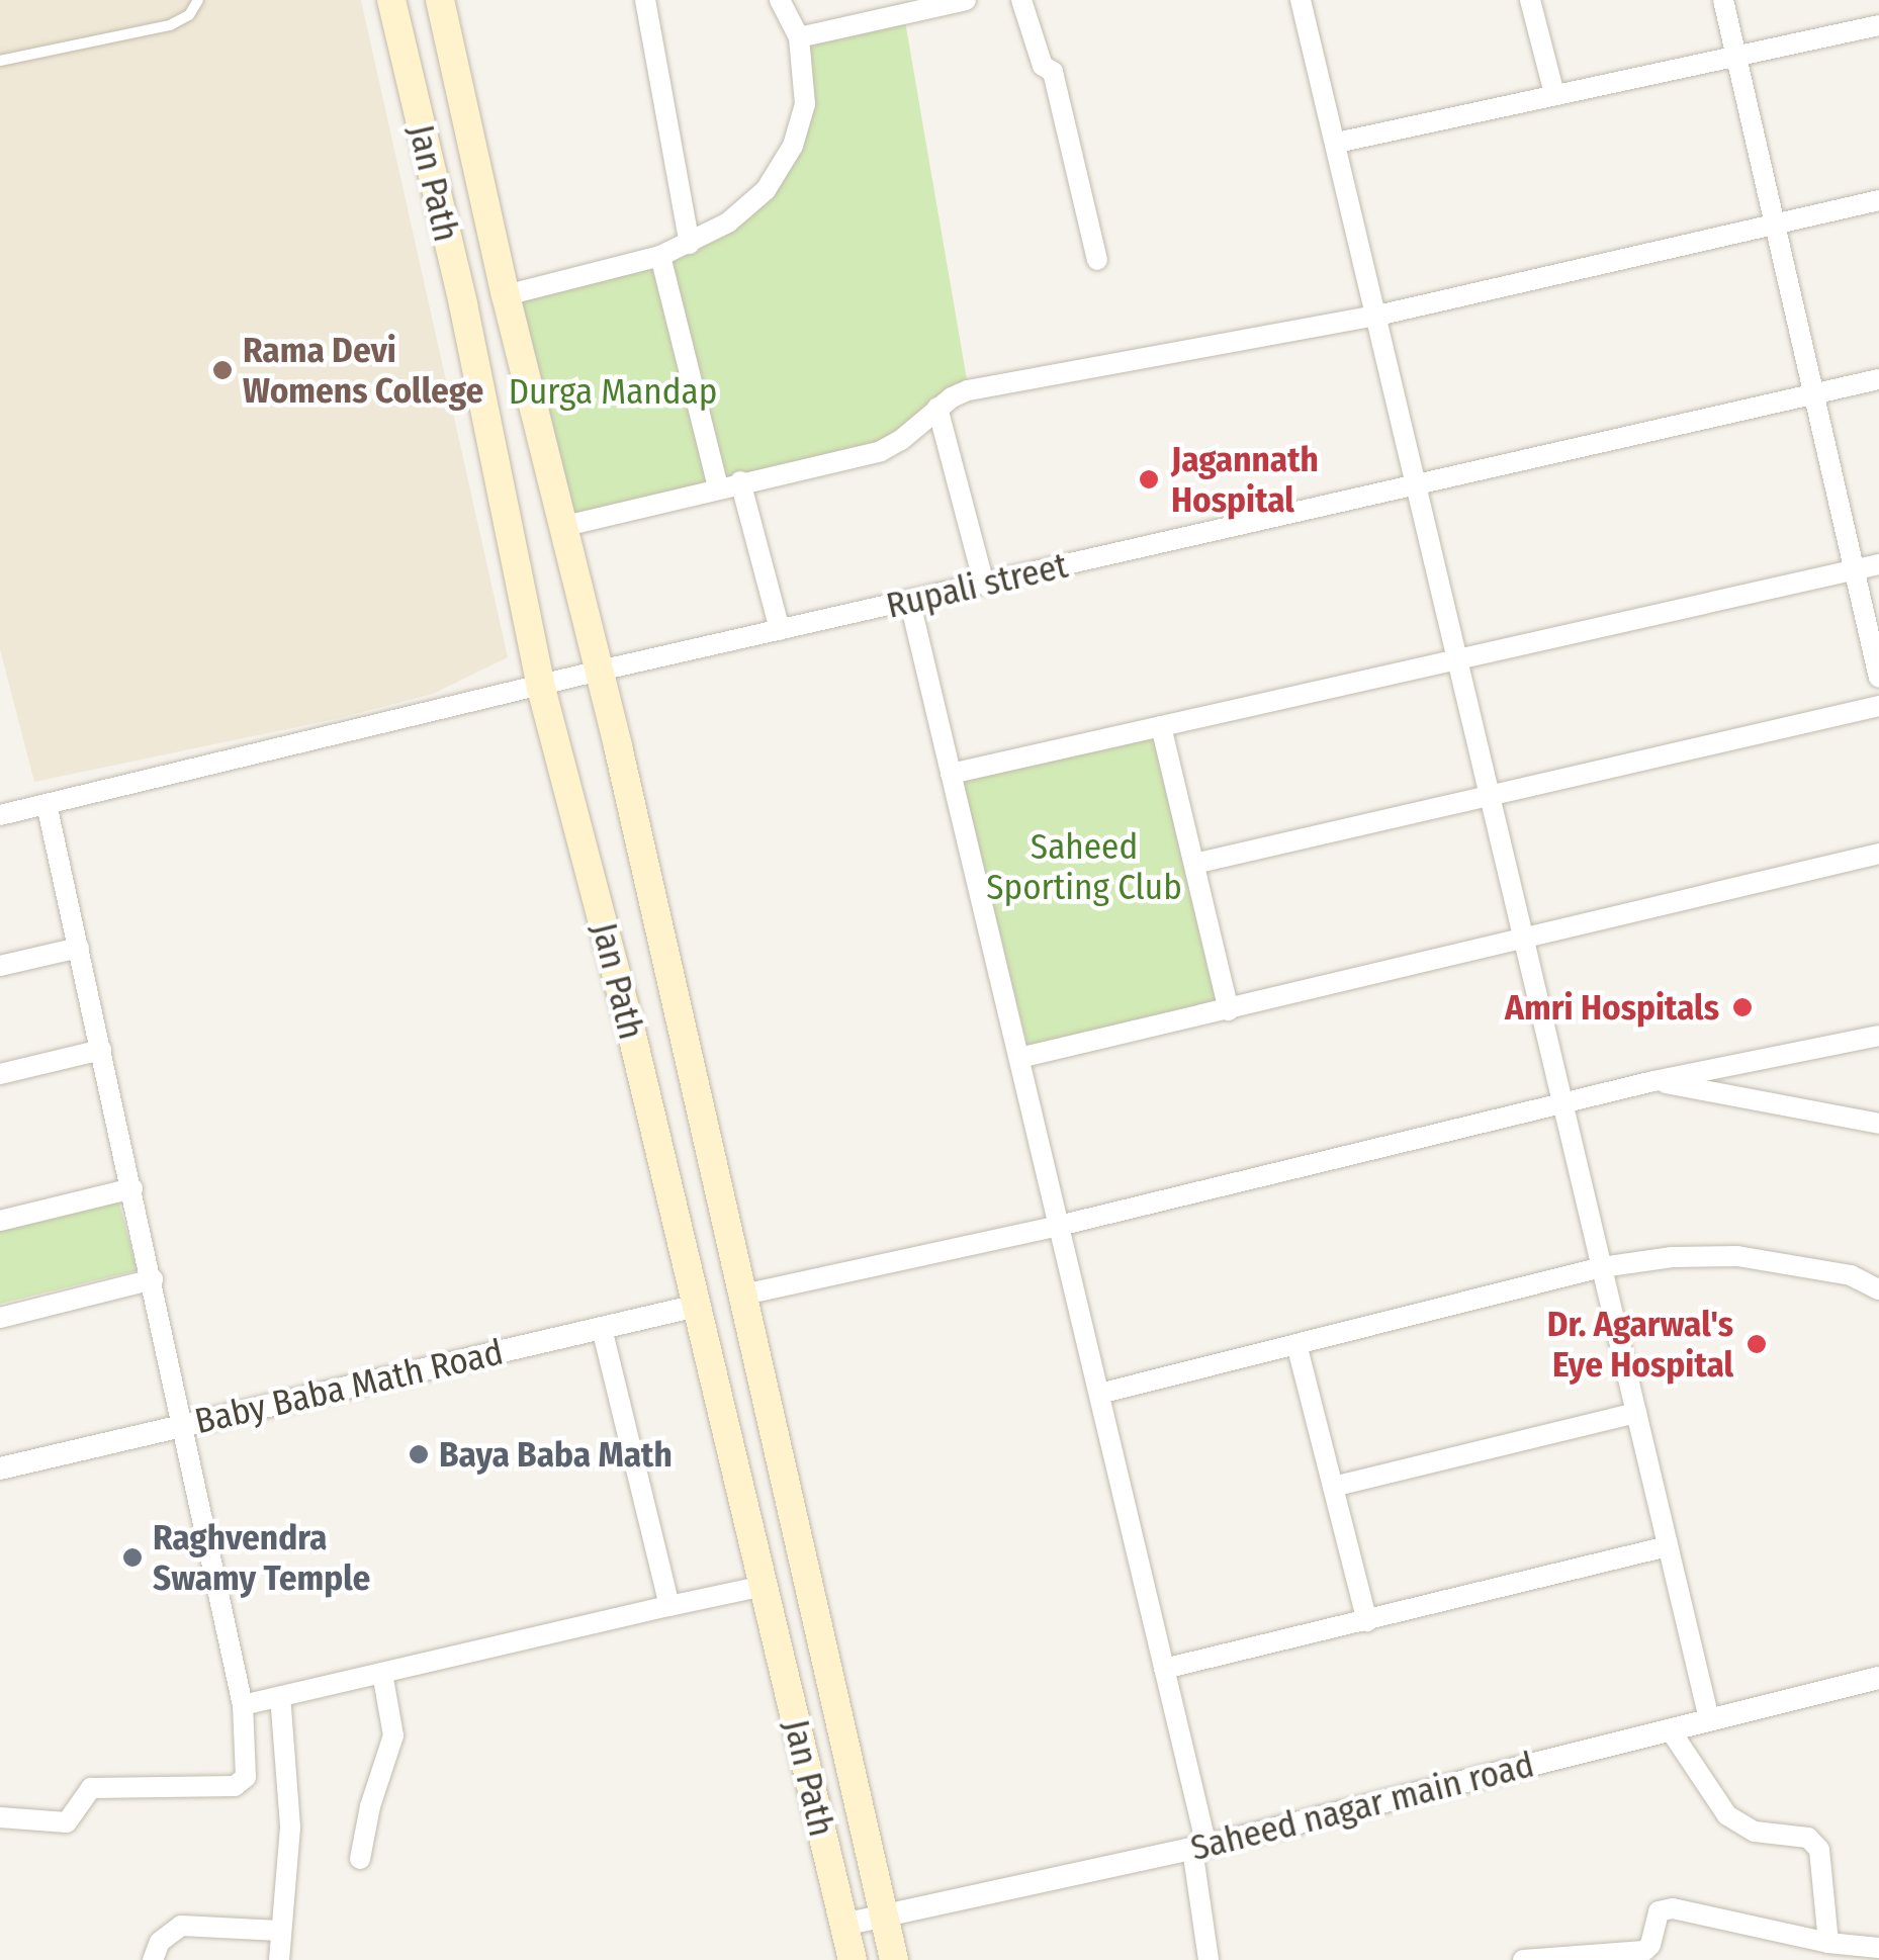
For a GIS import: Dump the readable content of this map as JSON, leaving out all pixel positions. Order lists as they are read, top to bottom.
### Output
{
  "streets": {
    "main road": ["Jan Path"],
    "street": ["Rupali street", "Baby Baba Math Road", "Saheed nagar main road"]
  },
  "crossings": [
    ["Jan Path", "Rupali street"],
    ["Jan Path", "Baby Baba Math Road"],
    ["Jan Path", "Saheed nagar main road"]
  ],
  "parks": ["Durga Mandap", "Saheed Sporting Club"],
  "places": [
    "Rama Devi Womens College",
    "Jagannath Hospital",
    "Amri Hospitals",
    "Dr. Agarwal's Eye Hospital",
    "Baya Baba Math",
    "Raghvendra Swamy Temple"
  ]
}
